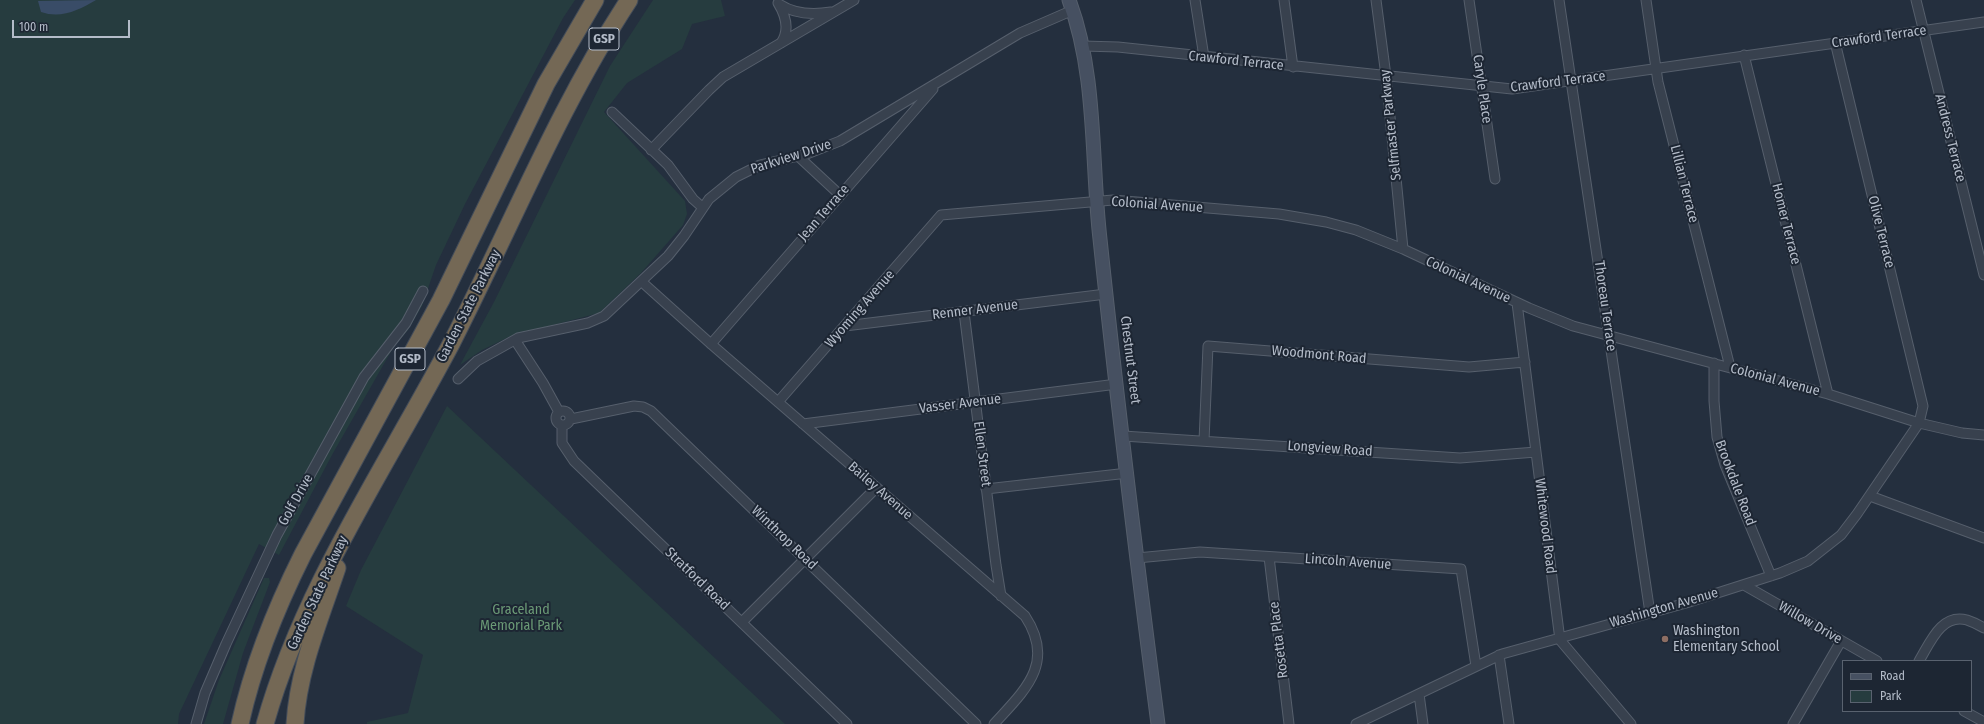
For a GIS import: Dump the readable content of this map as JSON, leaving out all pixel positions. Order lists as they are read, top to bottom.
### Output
{
  "streets": {
    "highway": ["GSP", "Garden State Parkway"],
    "main road": ["Chestnut Street"],
    "street": [
      "Crawford Terrace",
      "Caryle Place",
      "Selfmaster Parkway",
      "Andress Terrace",
      "Parkview Drive",
      "Lillian Terrace",
      "Colonial Avenue",
      "Jean Terrace",
      "Homer Terrace",
      "Olive Terrace",
      "Thoreau Terrace",
      "Wyoming Avenue",
      "Renner Avenue",
      "Woodmont Road",
      "Vasser Avenue",
      "Longview Road",
      "Ellen Street",
      "Brookdale Road",
      "Bailey Avenue",
      "Golf Drive",
      "Whitewood Road",
      "Winthrop Road",
      "Lincoln Avenue",
      "Stratford Road",
      "Washington Avenue",
      "Willow Drive",
      "Rosetta Place"
    ]
  },
  "crossings": [
    ["Crawford Terrace", "Caryle Place"],
    ["Crawford Terrace", "Selfmaster Parkway"],
    ["Crawford Terrace", "Andress Terrace"],
    ["Crawford Terrace", "Lillian Terrace"],
    ["Crawford Terrace", "Homer Terrace"],
    ["Crawford Terrace", "Olive Terrace"],
    ["Crawford Terrace", "Thoreau Terrace"],
    ["Crawford Terrace", "Chestnut Street"],
    ["Selfmaster Parkway", "Colonial Avenue"],
    ["Parkview Drive", "Jean Terrace"],
    ["Parkview Drive", "Chestnut Street"],
    ["Parkview Drive", "Bailey Avenue"],
    ["Lillian Terrace", "Colonial Avenue"],
    ["Colonial Avenue", "Homer Terrace"],
    ["Colonial Avenue", "Olive Terrace"],
    ["Colonial Avenue", "Thoreau Terrace"],
    ["Colonial Avenue", "Wyoming Avenue"],
    ["Colonial Avenue", "Chestnut Street"],
    ["Colonial Avenue", "Brookdale Road"],
    ["Colonial Avenue", "Whitewood Road"],
    ["Colonial Avenue", "Washington Avenue"],
    ["Jean Terrace", "Bailey Avenue"],
    ["Olive Terrace", "Washington Avenue"],
    ["Thoreau Terrace", "Washington Avenue"],
    ["Wyoming Avenue", "Renner Avenue"],
    ["Wyoming Avenue", "Bailey Avenue"],
    ["Renner Avenue", "Chestnut Street"],
    ["Renner Avenue", "Ellen Street"],
    ["Woodmont Road", "Longview Road"],
    ["Woodmont Road", "Whitewood Road"],
    ["Chestnut Street", "Vasser Avenue"],
    ["Chestnut Street", "Longview Road"],
    ["Chestnut Street", "Lincoln Avenue"],
    ["Vasser Avenue", "Ellen Street"],
    ["Vasser Avenue", "Bailey Avenue"],
    ["Longview Road", "Whitewood Road"],
    ["Ellen Street", "Bailey Avenue"],
    ["Brookdale Road", "Washington Avenue"],
    ["Whitewood Road", "Washington Avenue"],
    ["Winthrop Road", "Stratford Road"],
    ["Lincoln Avenue", "Washington Avenue"],
    ["Lincoln Avenue", "Rosetta Place"],
    ["Washington Avenue", "Willow Drive"]
  ],
  "parks": ["Graceland Memorial Park"],
  "places": ["Washington Elementary School"],
  "legend": ["Road", "Park"],
  "scale_bar": "100 m"
}
